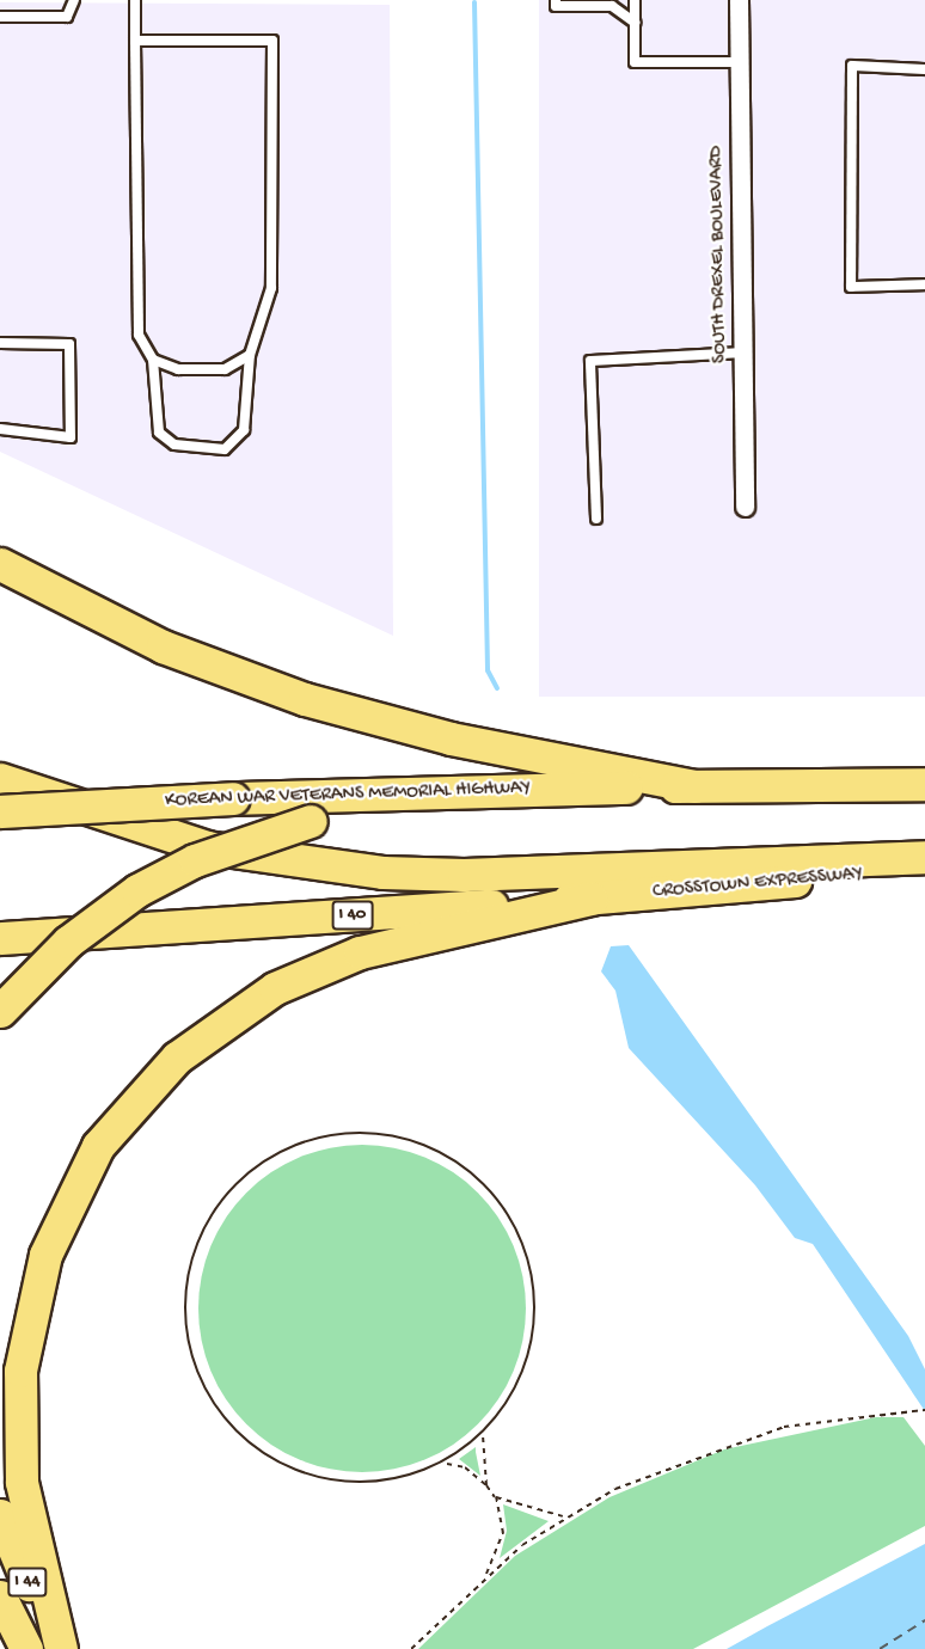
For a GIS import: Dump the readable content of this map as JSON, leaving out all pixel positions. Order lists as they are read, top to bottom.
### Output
{
  "streets": {
    "highway": [
      "KOREAN WAR VETERANS MEMORIAL HIGHWAY",
      "CROSSTOWN EXPRESSWAY",
      "I 40",
      "I 44"
    ],
    "street": ["SOUTH DREXEL BOULEVARD"]
  },
  "crossings": [
    ["CROSSTOWN EXPRESSWAY", "I 40"]
  ]
}
